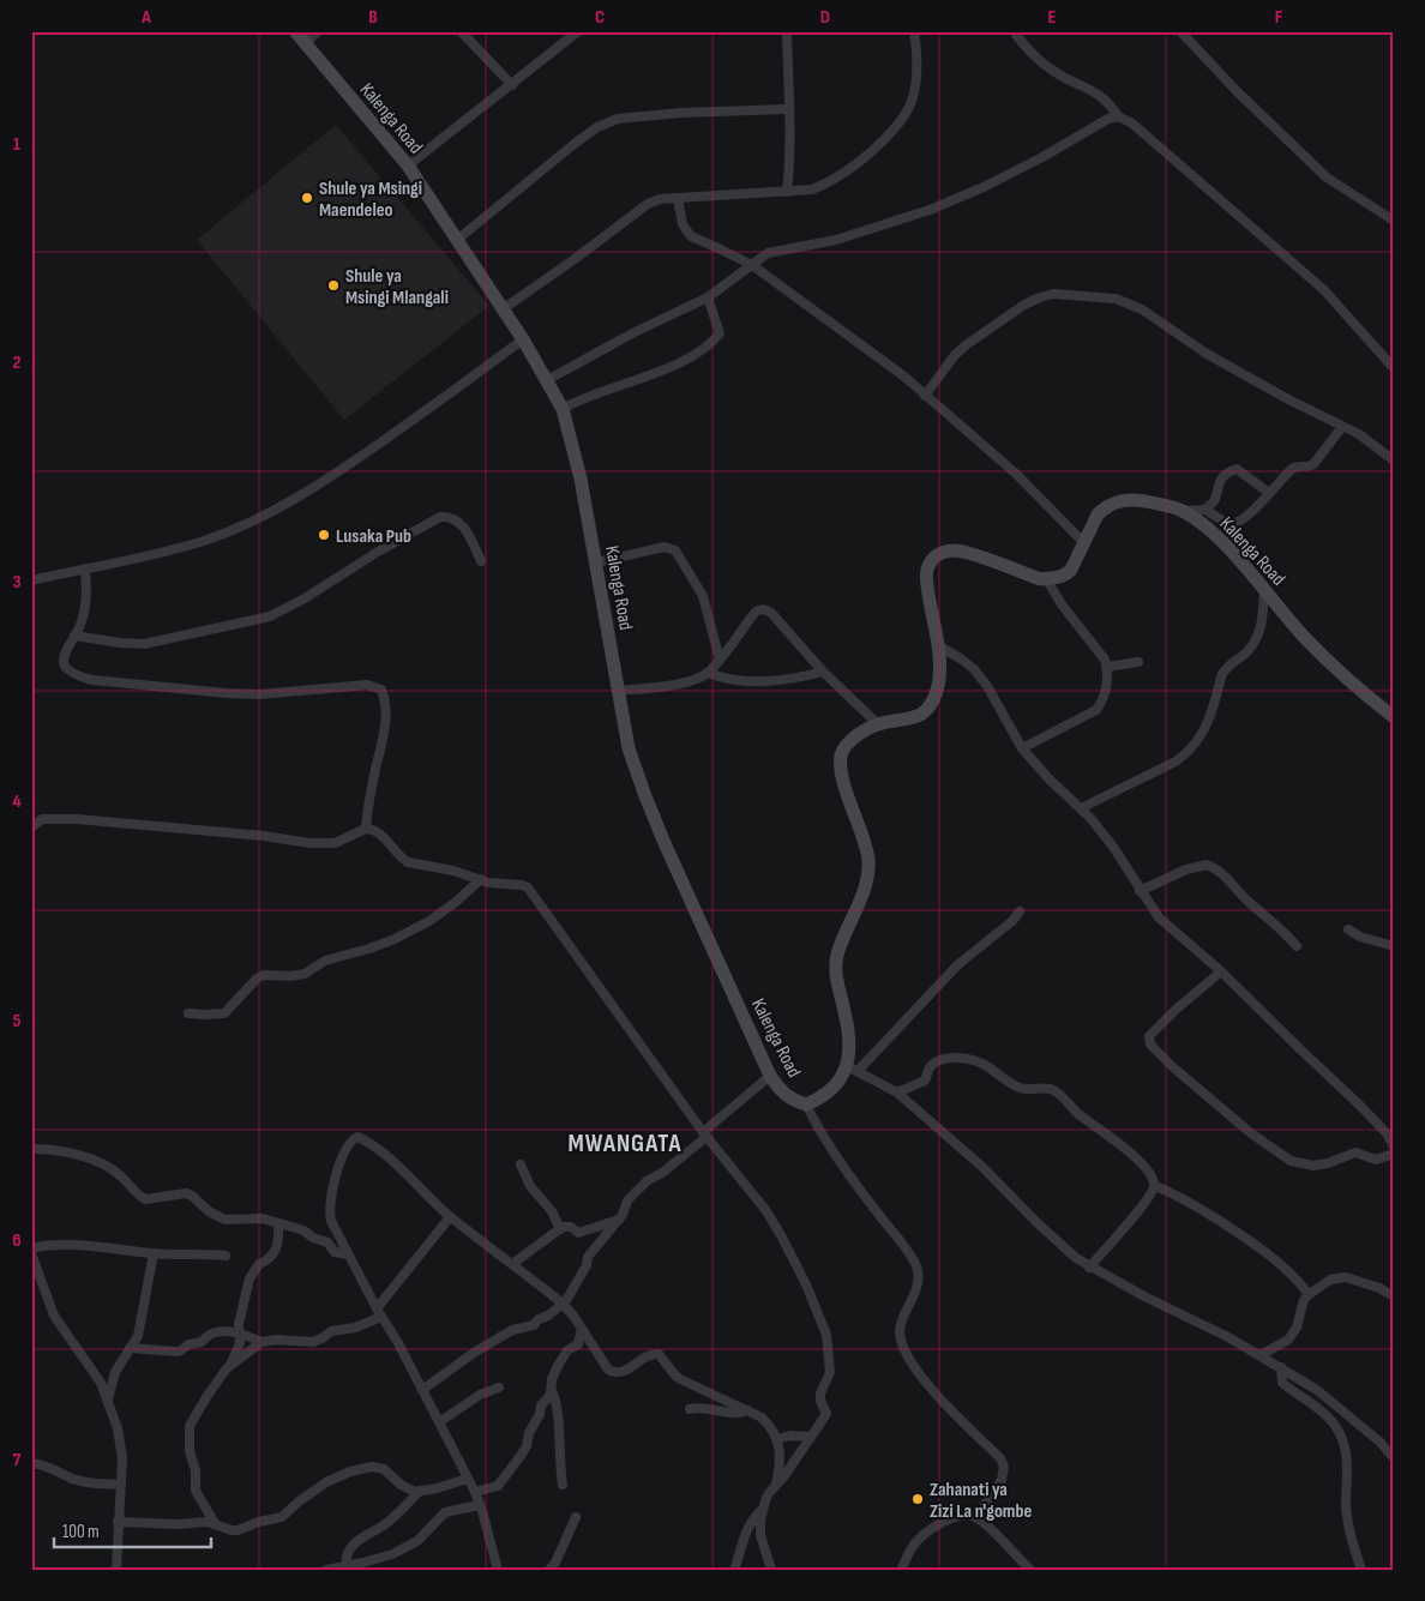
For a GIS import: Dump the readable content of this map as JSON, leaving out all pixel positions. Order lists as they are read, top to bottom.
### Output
{
  "streets": {
    "main road": ["Kalenga Road"]
  },
  "districts": ["MWANGATA"],
  "places": [
    "Shule ya Msingi Maendeleo",
    "Shule ya Msingi Mlangali",
    "Lusaka Pub",
    "Zahanati ya Zizi La n'gombe"
  ],
  "scale_bar": "100 m",
  "grid": {
    "columns": [
      "A",
      "B",
      "C",
      "D",
      "E",
      "F"
    ],
    "rows": [
      "1",
      "2",
      "3",
      "4",
      "5",
      "6",
      "7"
    ]
  }
}
